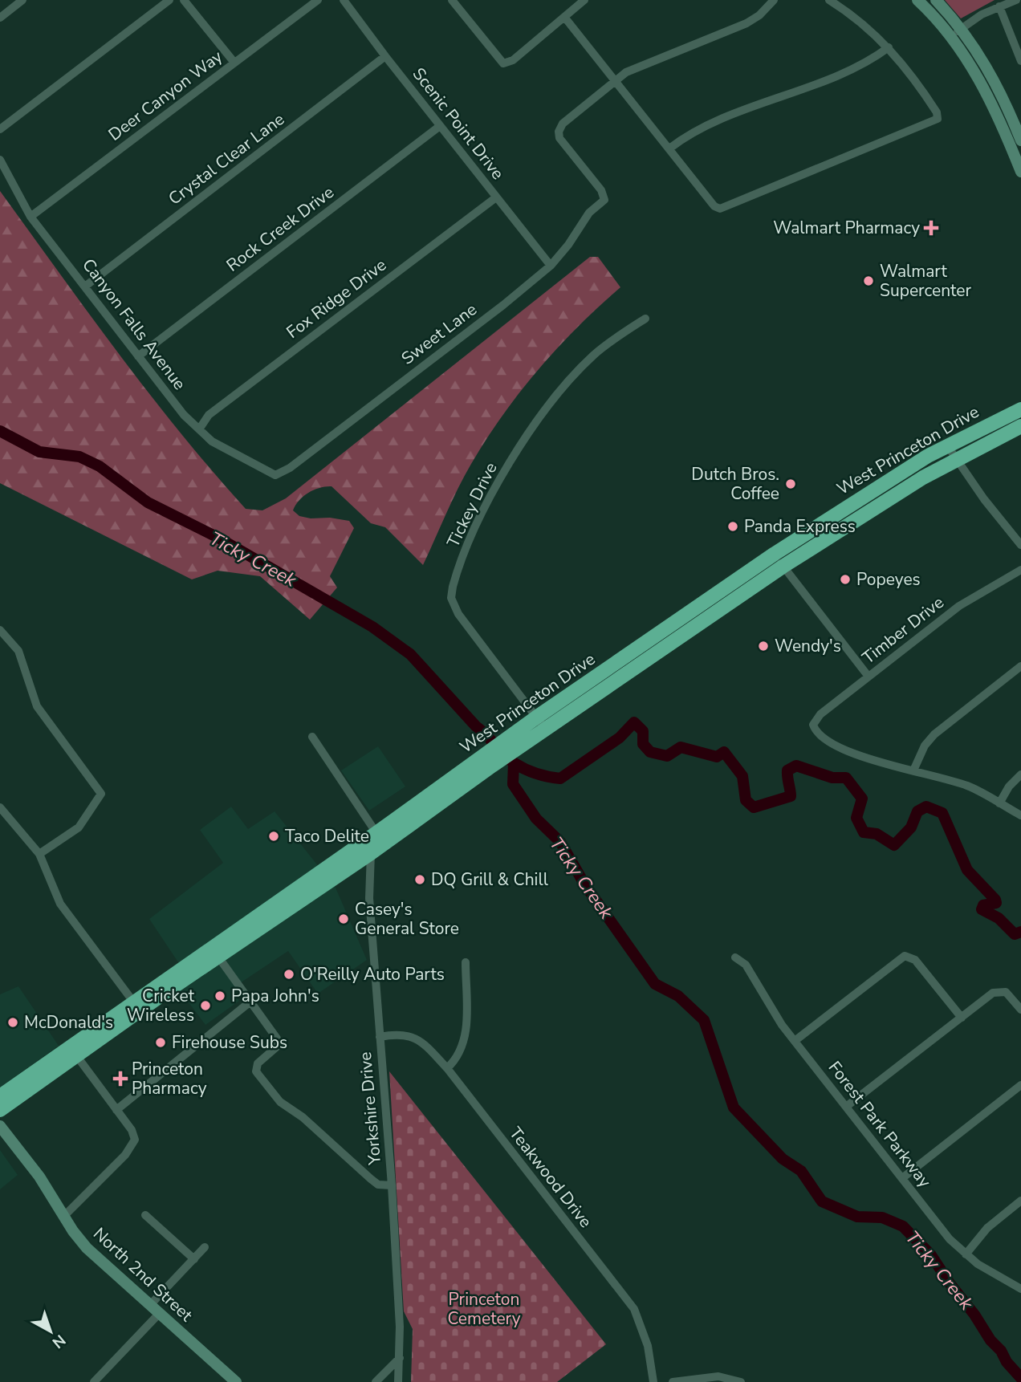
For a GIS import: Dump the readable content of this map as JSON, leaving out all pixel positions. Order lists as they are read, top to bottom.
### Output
{
  "streets": {
    "highway": ["West Princeton Drive"],
    "street": [
      "Deer Canyon Way",
      "Scenic Point Drive",
      "Crystal Clear Lane",
      "Rock Creek Drive",
      "Fox Ridge Drive",
      "Canyon Falls Avenue",
      "Sweet Lane",
      "Tickey Drive",
      "Timber Drive",
      "Yorkshire Drive",
      "Forest Park Parkway",
      "Teakwood Drive",
      "North 2nd Street"
    ]
  },
  "crossings": [
    ["Deer Canyon Way", "Canyon Falls Avenue"],
    ["Scenic Point Drive", "Crystal Clear Lane"],
    ["Scenic Point Drive", "Rock Creek Drive"],
    ["Scenic Point Drive", "Fox Ridge Drive"],
    ["Scenic Point Drive", "Sweet Lane"],
    ["Crystal Clear Lane", "Canyon Falls Avenue"],
    ["Rock Creek Drive", "Canyon Falls Avenue"],
    ["Fox Ridge Drive", "Canyon Falls Avenue"],
    ["Canyon Falls Avenue", "Sweet Lane"],
    ["West Princeton Drive", "Tickey Drive"],
    ["West Princeton Drive", "Yorkshire Drive"],
    ["Yorkshire Drive", "Teakwood Drive"]
  ],
  "water": ["Ticky Creek"],
  "parks": ["Princeton Cemetery"],
  "places": {
    "health": ["Walmart Pharmacy", "Princeton Pharmacy"],
    "other": [
      "Walmart Supercenter",
      "Dutch Bros. Coffee",
      "Panda Express",
      "Popeyes",
      "Wendy's",
      "Taco Delite",
      "DQ Grill & Chill",
      "Casey's General Store",
      "O'Reilly Auto Parts",
      "Papa John's",
      "Cricket Wireless",
      "McDonald's",
      "Firehouse Subs"
    ]
  },
  "north": "bottom right"
}
